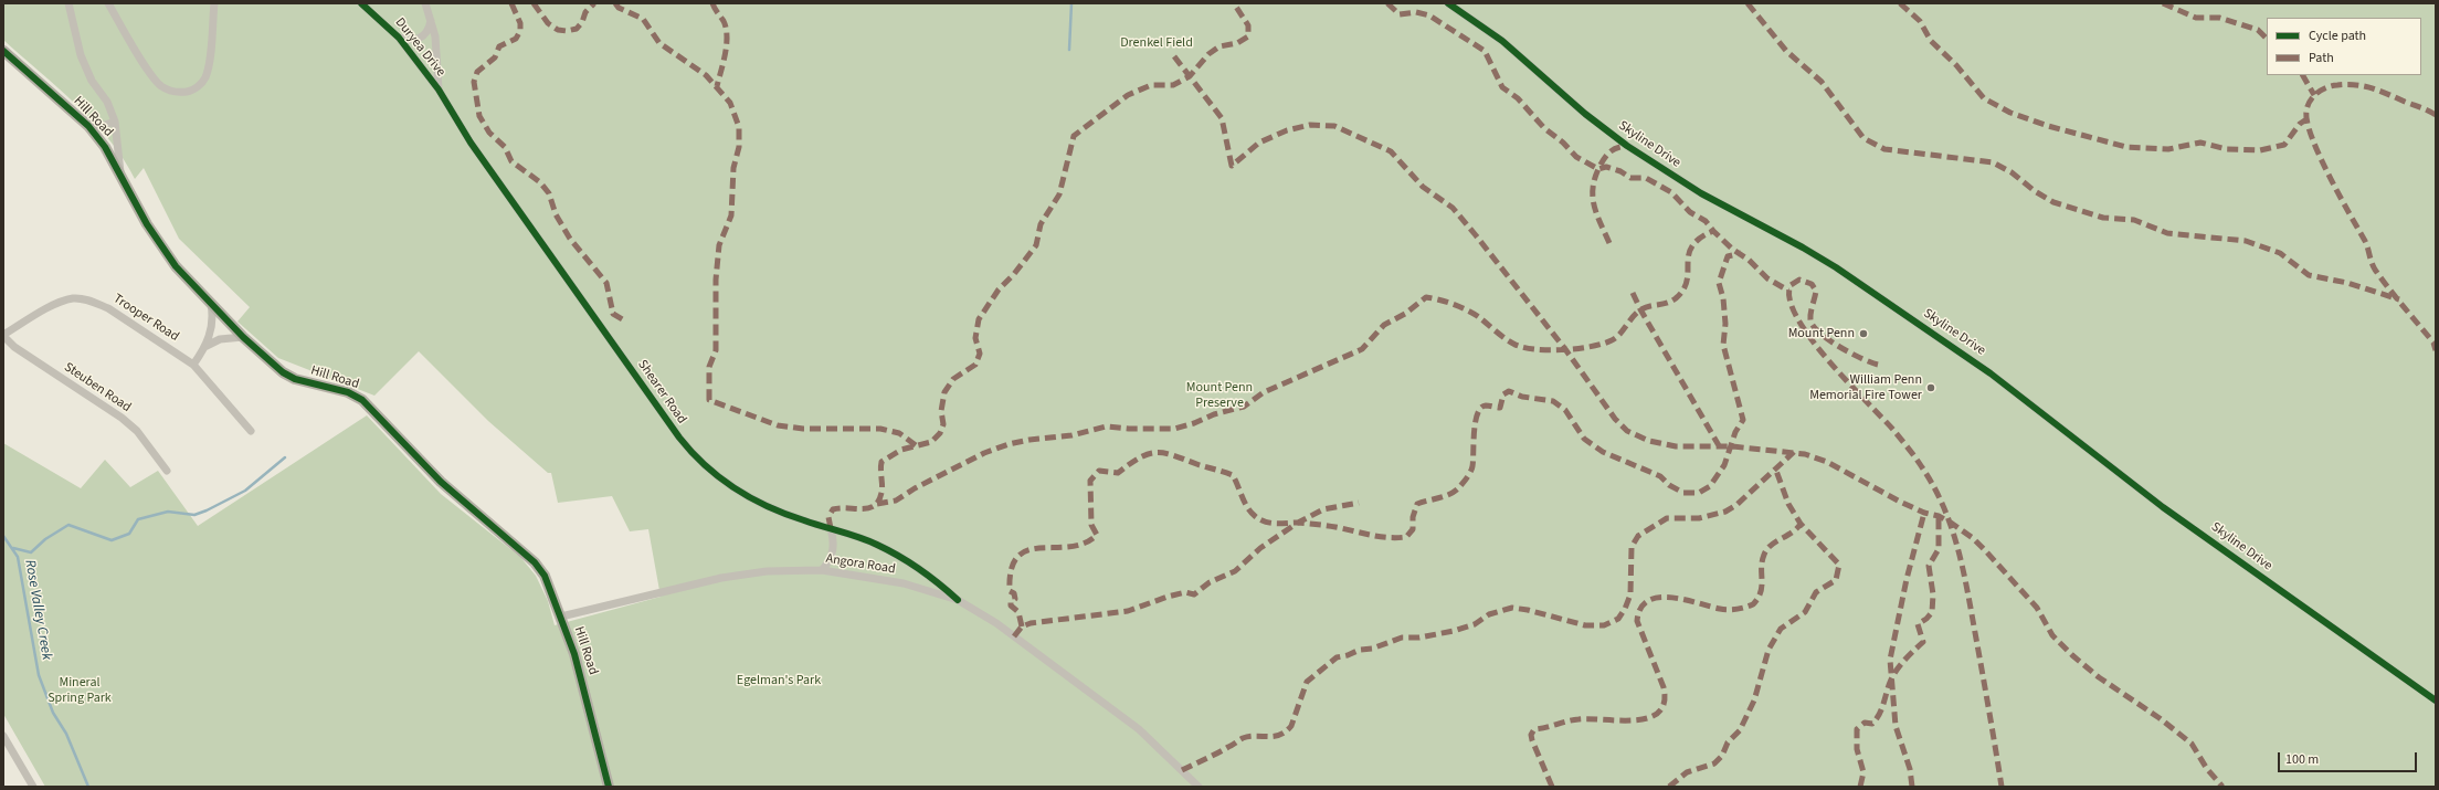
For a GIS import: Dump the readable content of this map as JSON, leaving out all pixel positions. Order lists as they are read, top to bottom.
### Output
{
  "streets": {
    "street": [
      "Duryea Drive",
      "Hill Road",
      "Skyline Drive",
      "Trooper Road",
      "Steuben Road",
      "Shearer Road",
      "Angora Road"
    ]
  },
  "crossings": [
    ["Duryea Drive", "Shearer Road"],
    ["Hill Road", "Angora Road"],
    ["Trooper Road", "Steuben Road"],
    ["Shearer Road", "Angora Road"]
  ],
  "water": ["Rose Valley Creek"],
  "parks": [
    "Drenkel Field",
    "Mount Penn Preserve",
    "Egelman's Park",
    "Mineral Spring Park"
  ],
  "places": ["Mount Penn", "William Penn Memorial Fire Tower"],
  "legend": ["Cycle path", "Path"],
  "scale_bar": "100 m"
}
